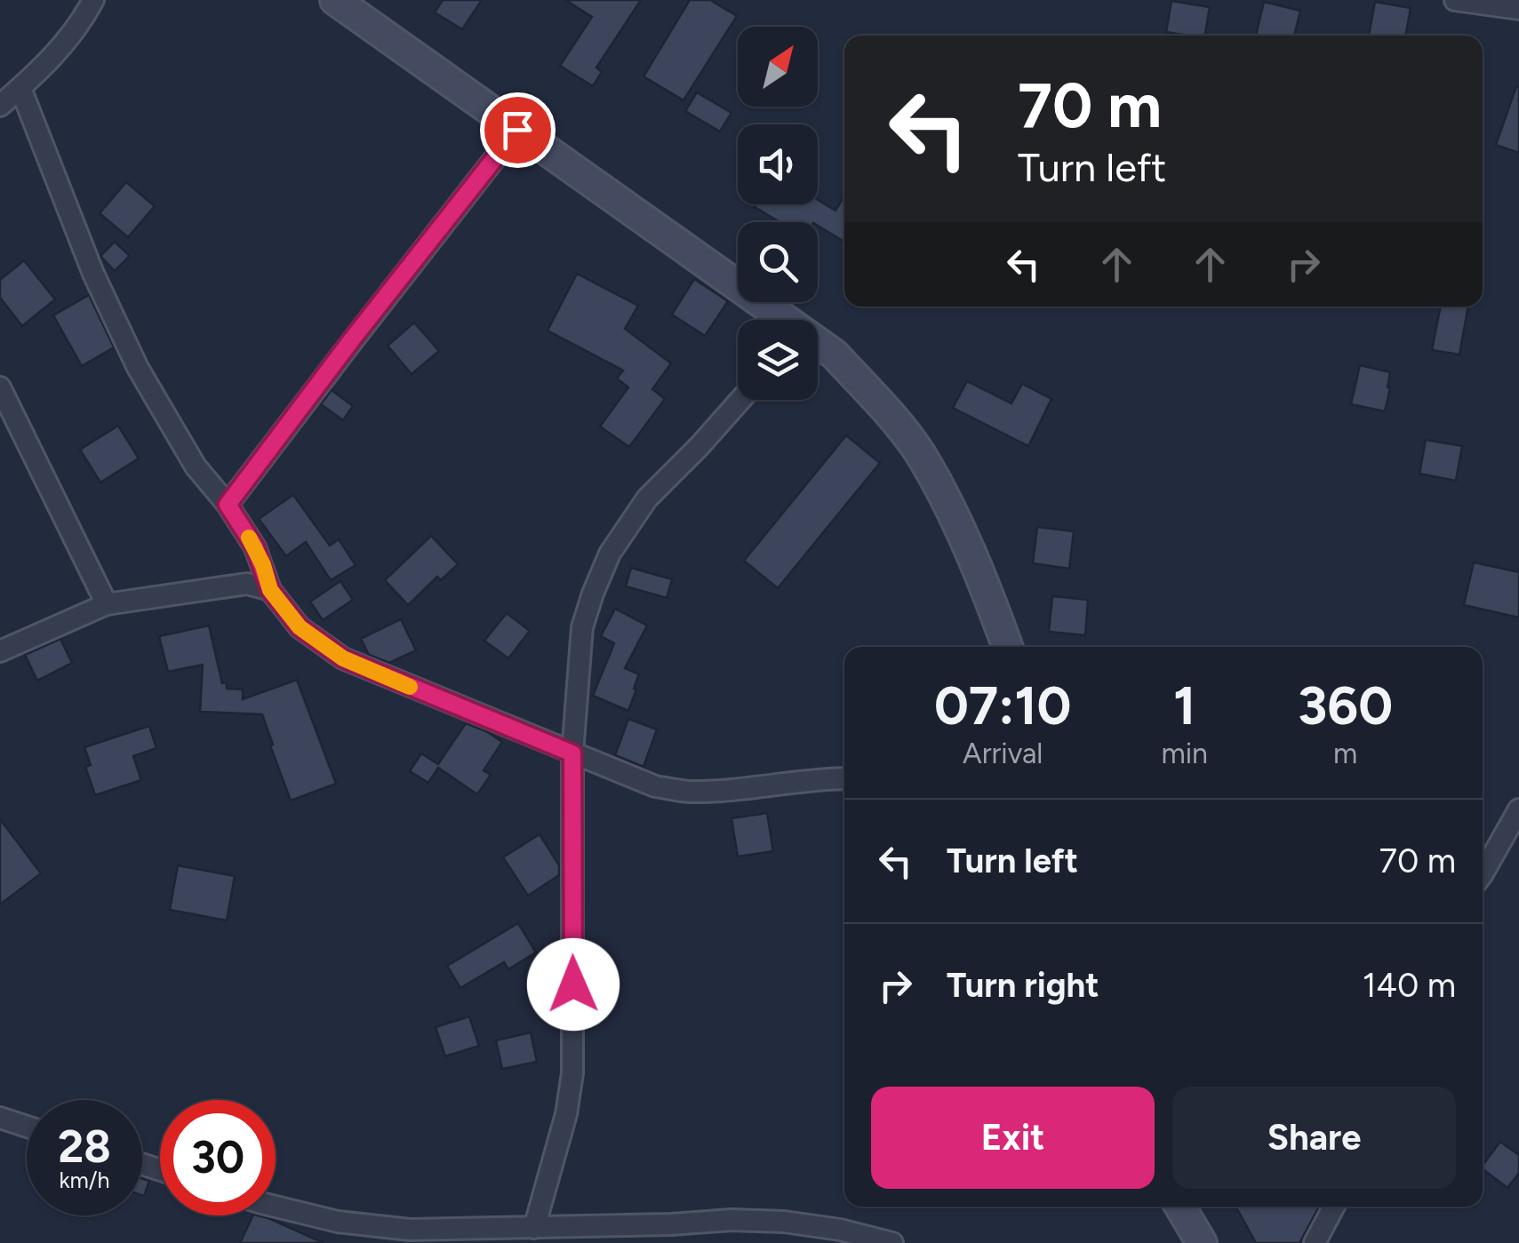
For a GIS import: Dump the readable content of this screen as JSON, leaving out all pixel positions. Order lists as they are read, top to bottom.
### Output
{
  "north": "top right",
  "page": {
    "turn": ["70 m", "Turn left"],
    "eta": [
      "07:10",
      "Arrival",
      "1",
      "min",
      "360",
      "m"
    ],
    "list": [
      {
        "name": "Turn left",
        "value": "70 m"
      },
      {
        "name": "Turn right",
        "value": "140 m"
      }
    ],
    "buttons": ["Exit", "Share"],
    "speed": "28 km/h",
    "limit": "30"
  }
}
